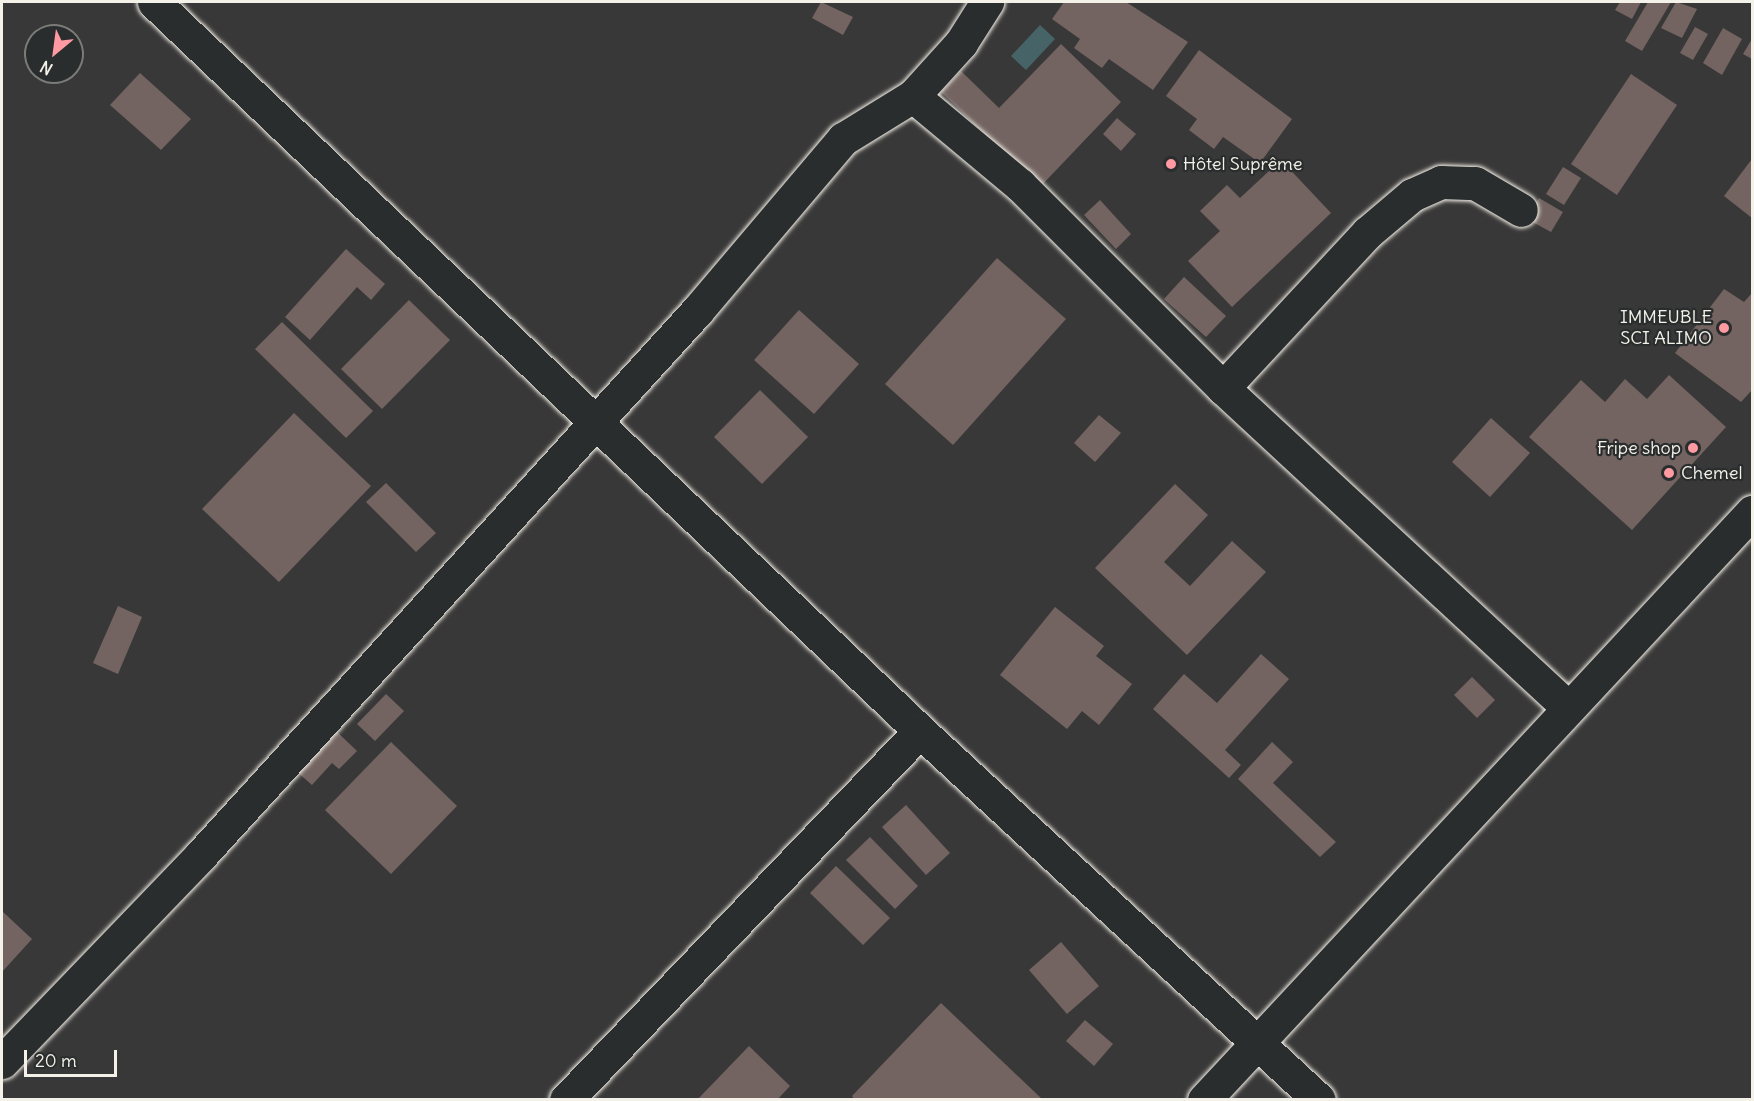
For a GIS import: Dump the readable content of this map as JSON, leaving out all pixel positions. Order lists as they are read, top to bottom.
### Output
{
  "places": [
    "Hôtel Suprême",
    "IMMEUBLE SCI ALIMO",
    "Fripe shop",
    "Chemel"
  ],
  "scale_bar": "20 m",
  "north": "bottom left"
}
